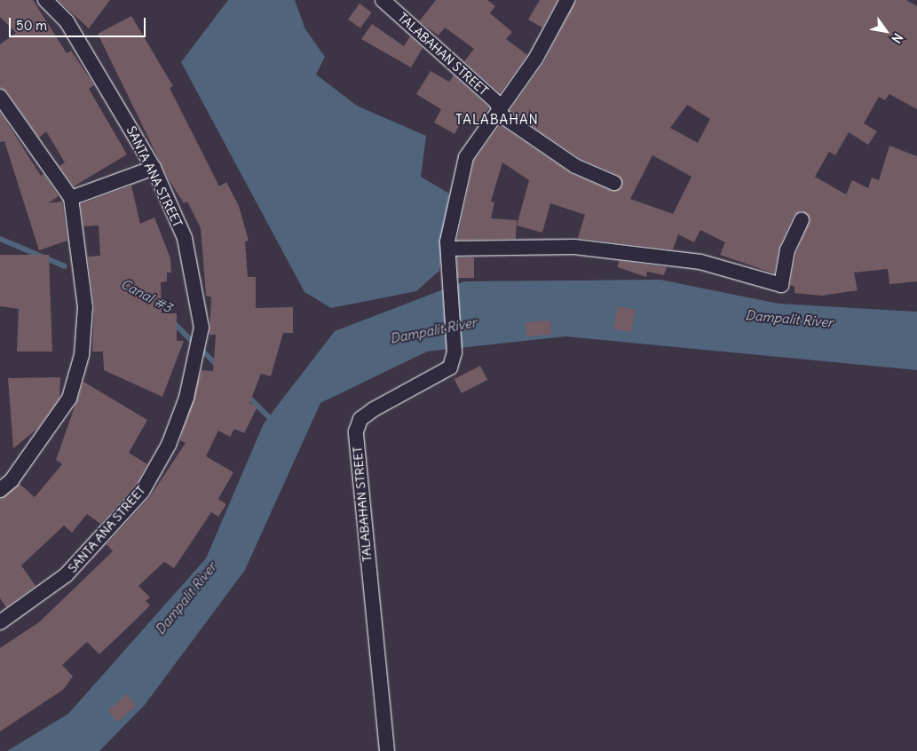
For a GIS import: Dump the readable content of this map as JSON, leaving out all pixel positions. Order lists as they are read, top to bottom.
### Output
{
  "streets": {
    "street": ["TALABAHAN STREET", "SANTA ANA STREET"]
  },
  "districts": ["TALABAHAN"],
  "water": ["Canal #3", "Dampalit River"],
  "scale_bar": "50 m",
  "north": "bottom right"
}
